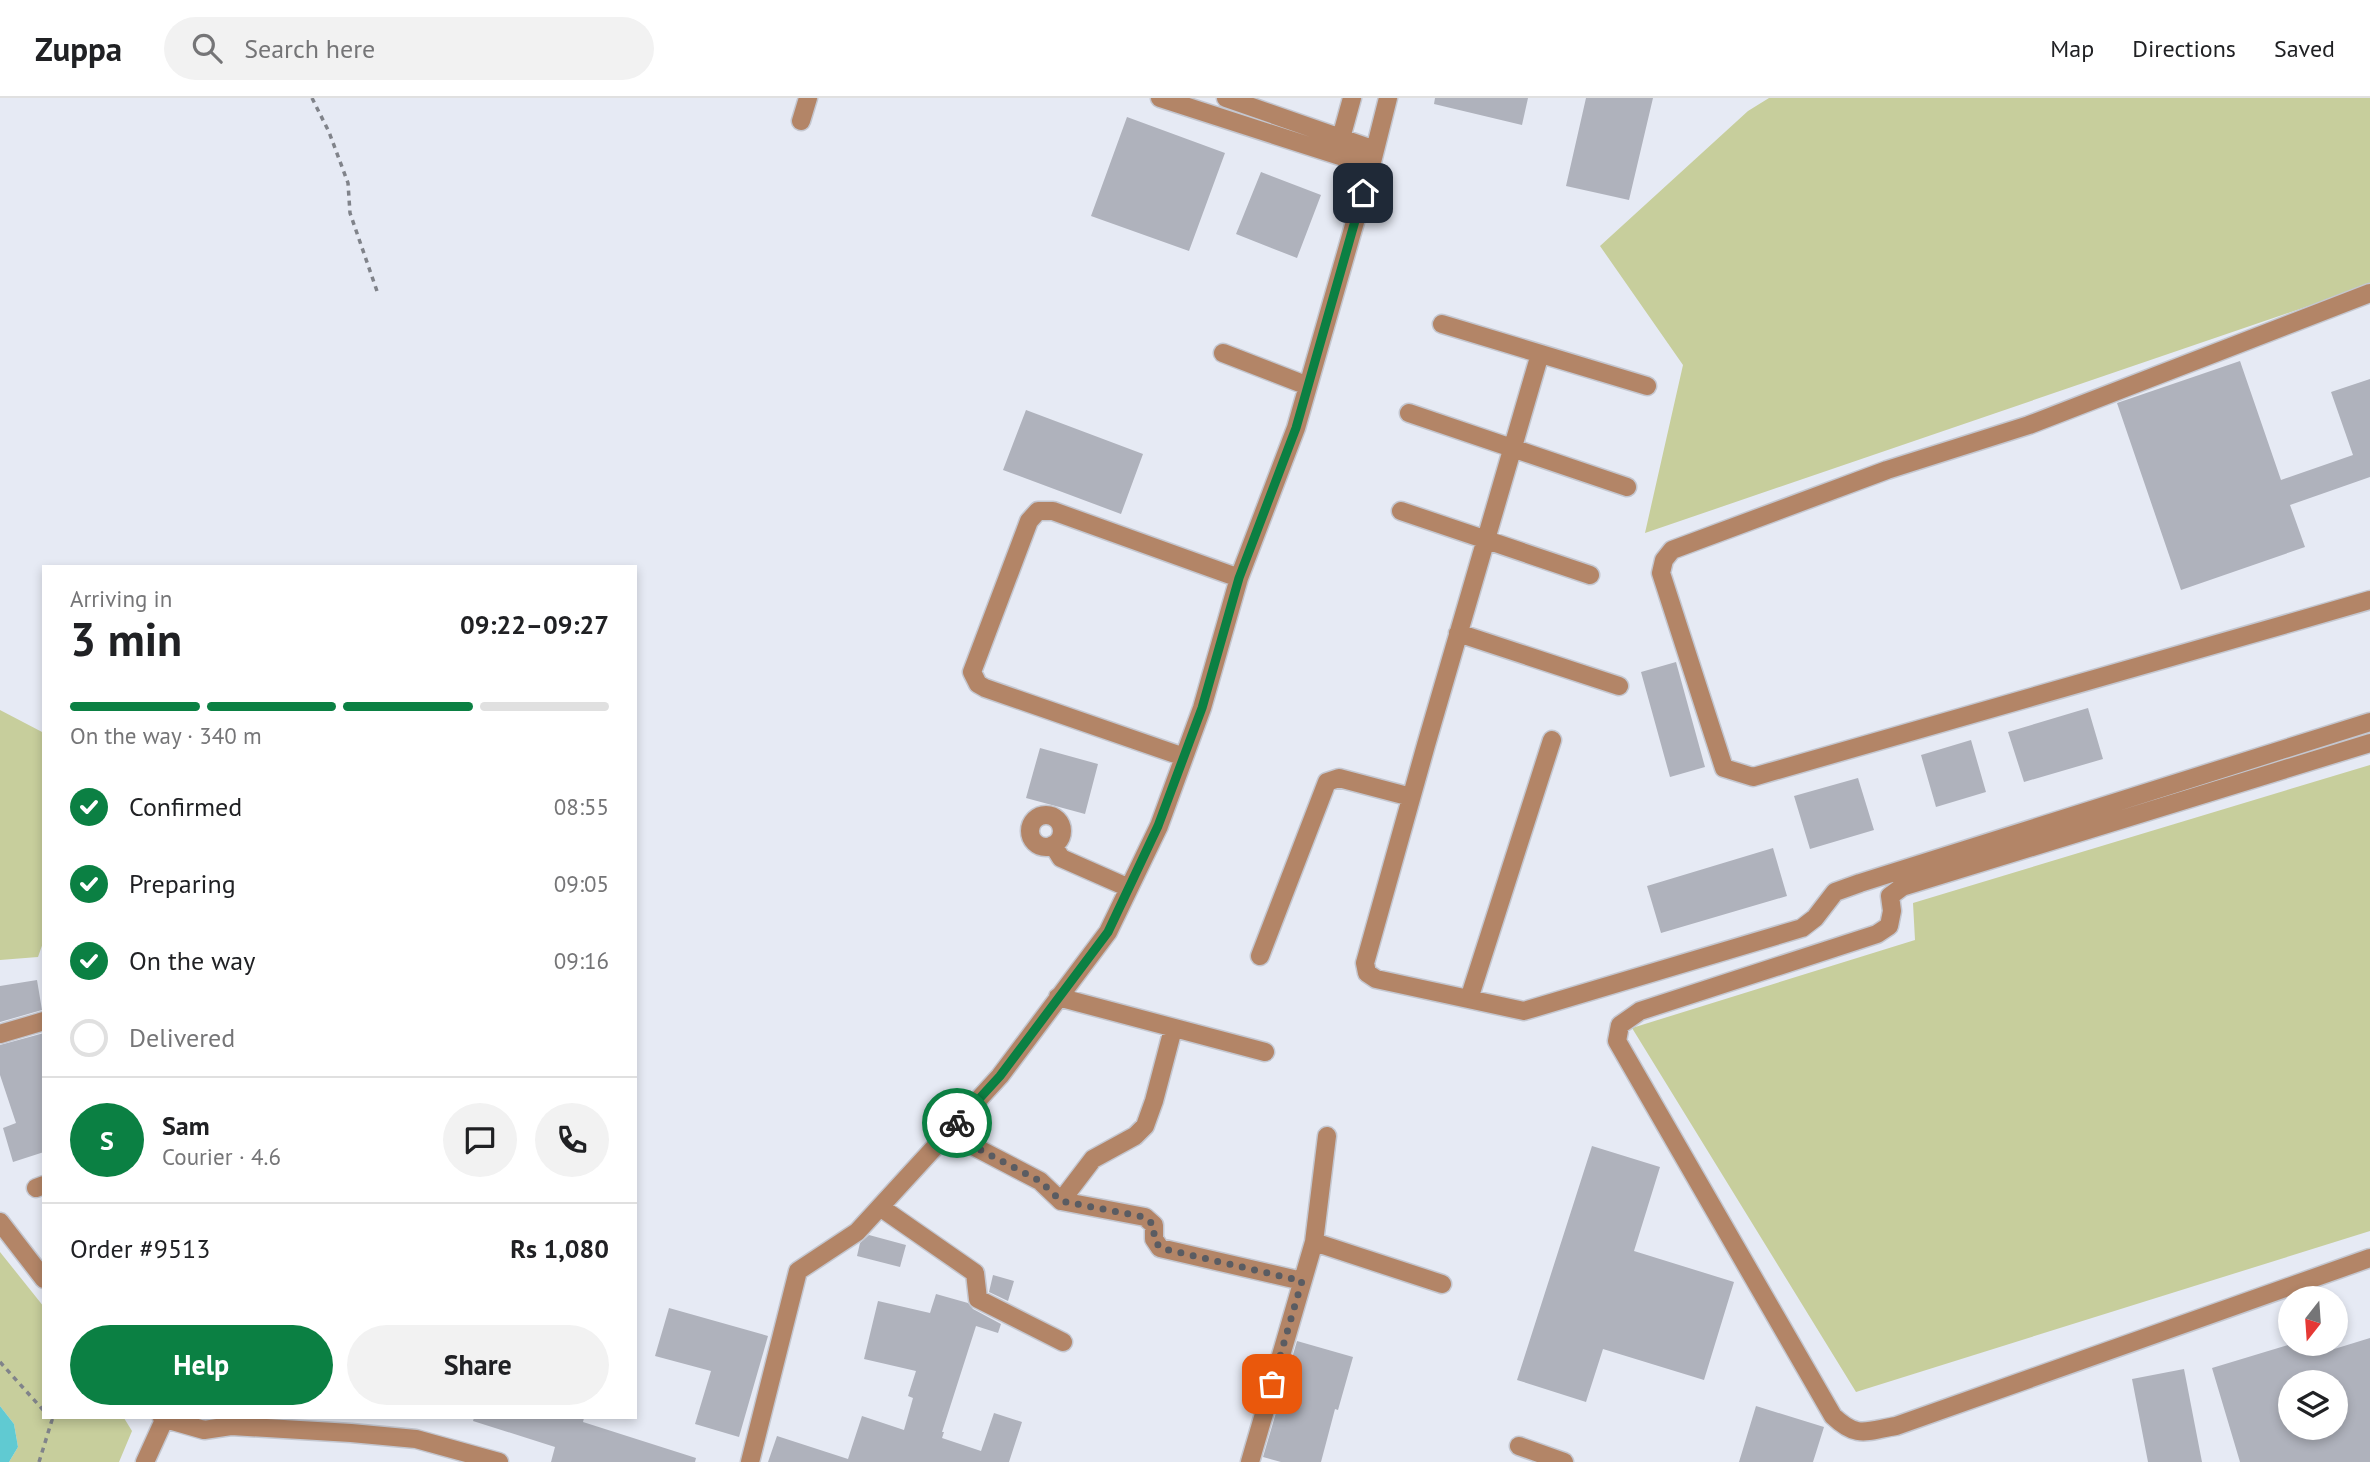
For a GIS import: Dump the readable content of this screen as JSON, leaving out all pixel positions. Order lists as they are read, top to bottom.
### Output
{
  "north": "bottom",
  "page": {
    "header": "Zuppa",
    "search": "Search here",
    "nav": ["Map", "Directions", "Saved"],
    "heading": ["3 min", "Arriving in", "09:22–09:27"],
    "panel": [
      "Sam",
      "Courier · 4.6",
      "Order #9513",
      "Rs 1,080"
    ],
    "bar": "On the way · 340 m",
    "list": [
      ["Confirmed", "08:55"],
      ["Preparing", "09:05"],
      ["On the way", "09:16"],
      "Delivered"
    ],
    "round": "S",
    "buttons": ["Help", "Share"]
  }
}
